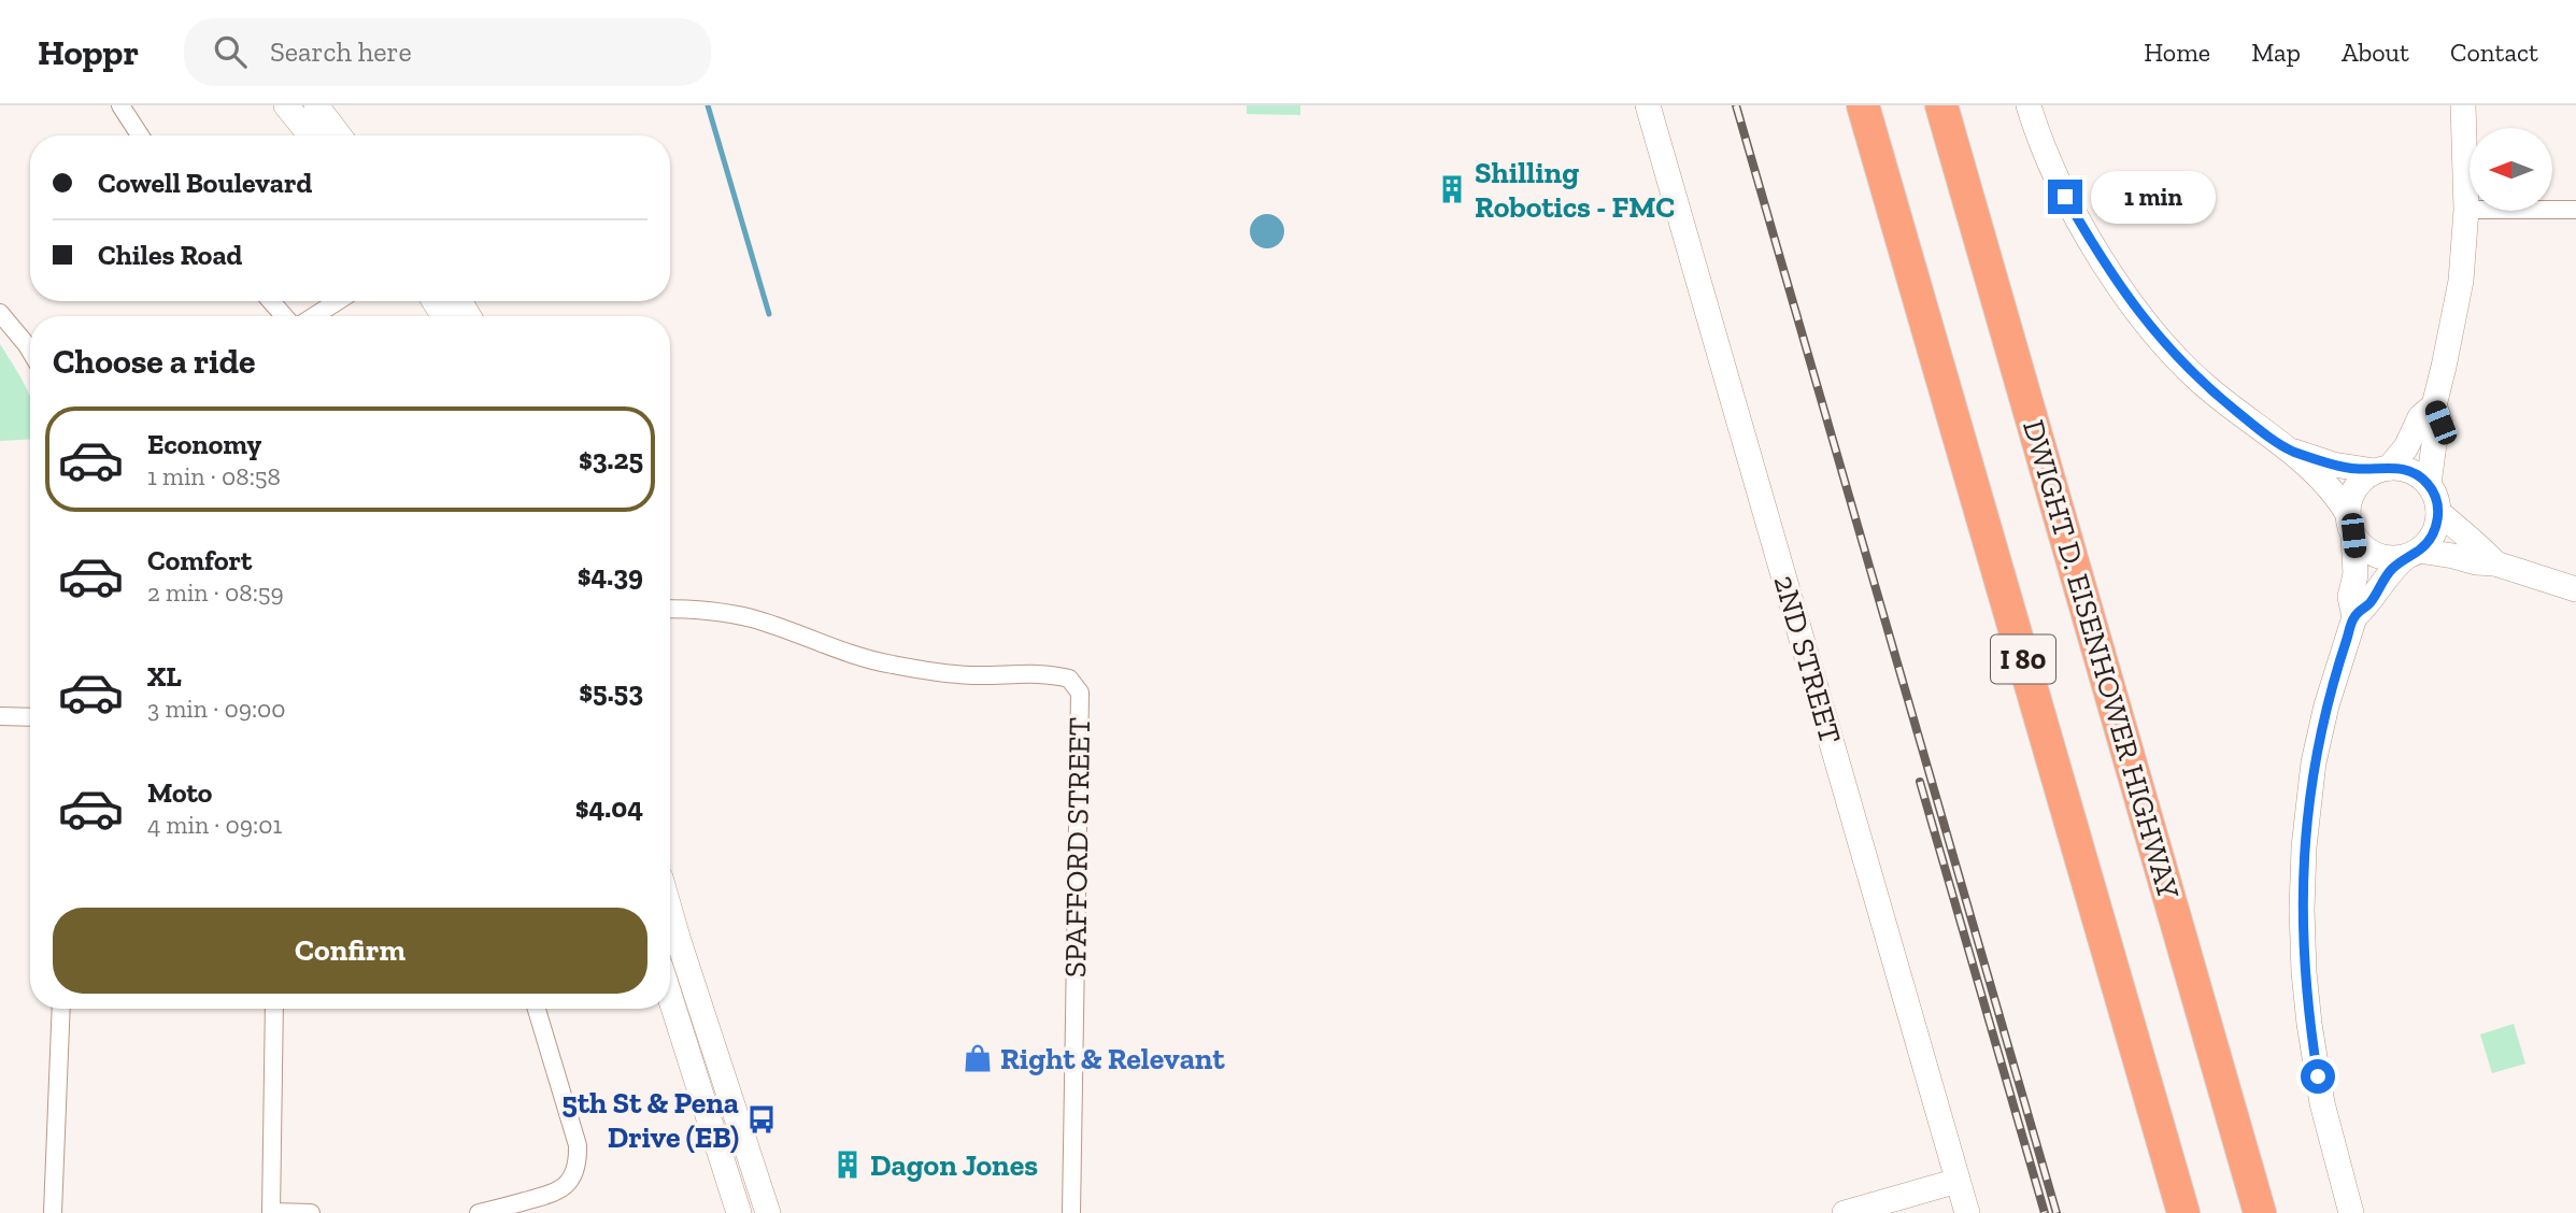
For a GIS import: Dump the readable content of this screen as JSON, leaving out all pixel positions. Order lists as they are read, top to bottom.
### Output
{
  "streets": {
    "highway": ["I 80", "DWIGHT D. EISENHOWER HIGHWAY"],
    "main road": ["2ND STREET"],
    "street": ["SPAFFORD STREET"]
  },
  "places": {
    "building": ["Shilling Robotics - FMC", "Dagon Jones"],
    "shop": ["Right & Relevant"],
    "bus stop": ["5th St & Pena Drive (EB)"]
  },
  "north": "left",
  "page": {
    "header": "Hoppr",
    "search": "Search here",
    "nav": [
      "Home",
      "Map",
      "About",
      "Contact"
    ],
    "banner": ["Cowell Boulevard", "Chiles Road"],
    "bubble": "1 min",
    "heading": "Choose a ride",
    "list": [
      {
        "name": "Economy",
        "note": "1 min · 08:58",
        "value": "$3.25"
      },
      {
        "name": "Comfort",
        "note": "2 min · 08:59",
        "value": "$4.39"
      },
      {
        "name": "XL",
        "note": "3 min · 09:00",
        "value": "$5.53"
      },
      {
        "name": "Moto",
        "note": "4 min · 09:01",
        "value": "$4.04"
      }
    ],
    "buttons": "Confirm"
  }
}
